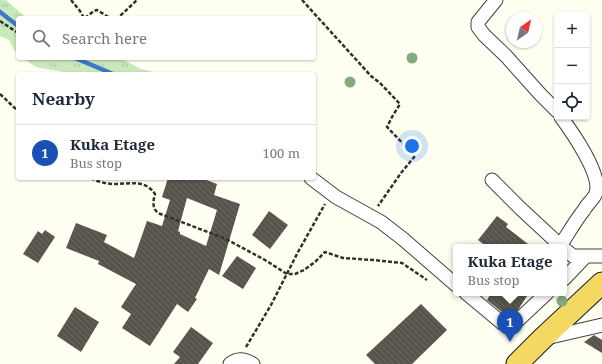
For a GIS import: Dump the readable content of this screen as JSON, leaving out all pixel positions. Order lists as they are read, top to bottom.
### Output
{
  "north": "top right",
  "page": {
    "map_buttons": ["+", "−"],
    "search": "Search here",
    "heading": "Nearby",
    "list": [
      {
        "mark": "1",
        "name": "Kuka Etage",
        "note": "Bus stop",
        "value": "100 m"
      }
    ],
    "popup": ["Kuka Etage", "Bus stop"],
    "pins": "1"
  }
}
